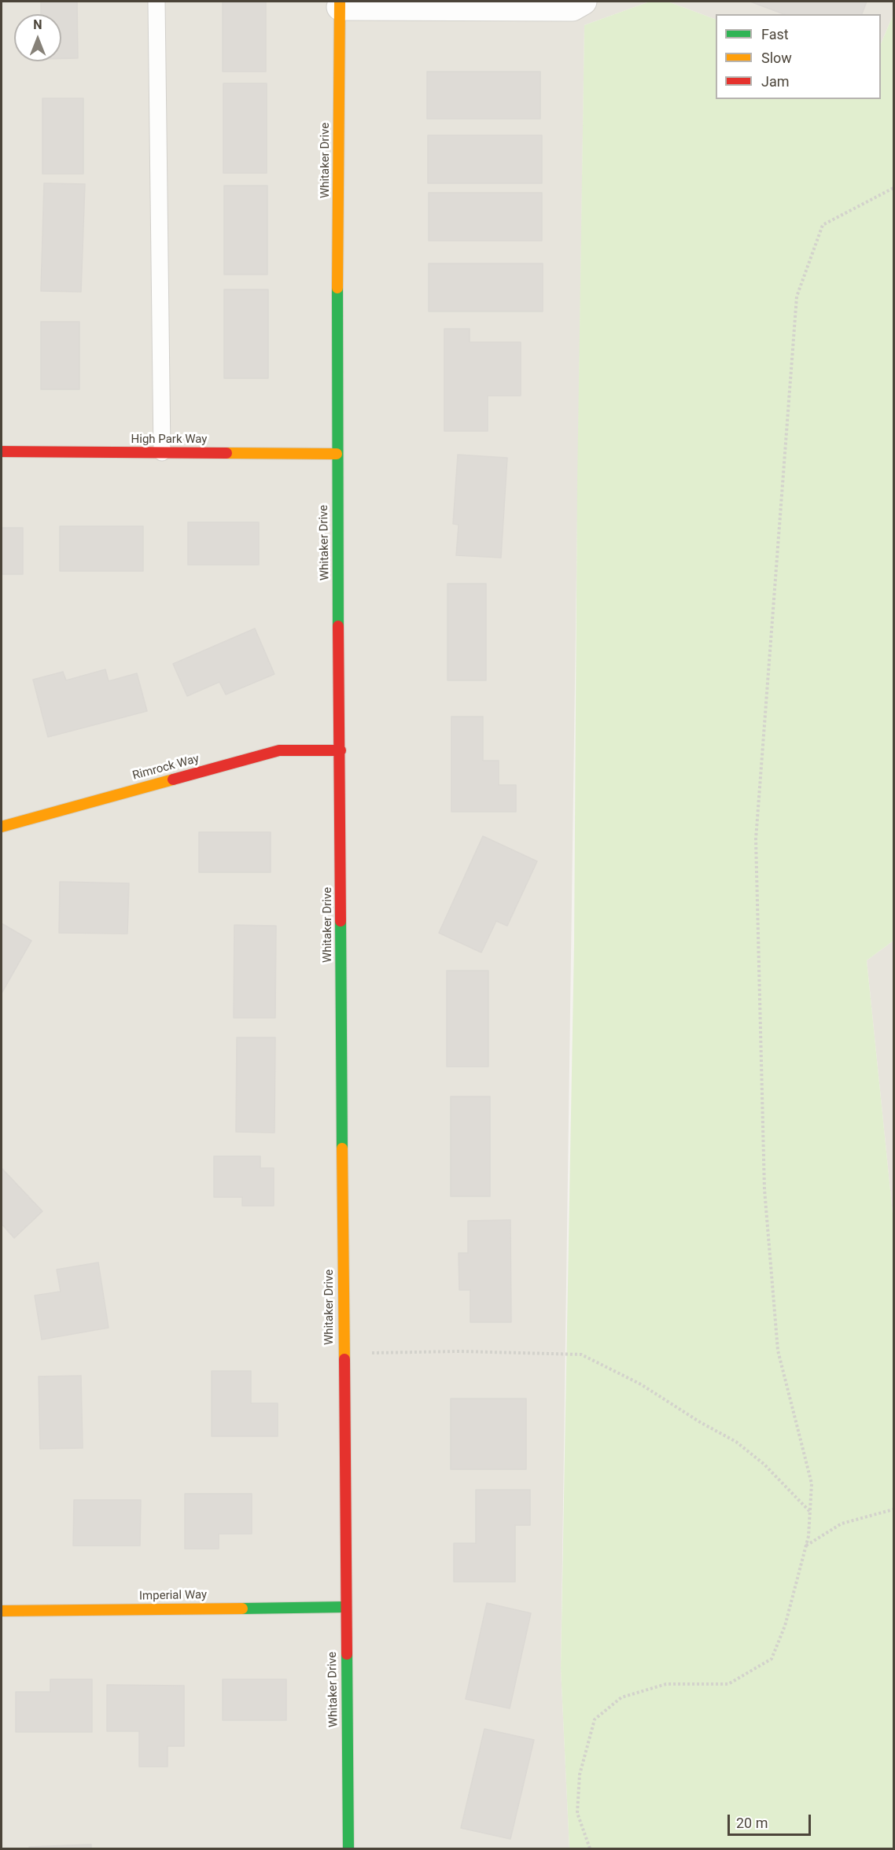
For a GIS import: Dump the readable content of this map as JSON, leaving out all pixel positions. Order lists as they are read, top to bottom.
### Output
{
  "streets": {
    "street": [
      "Whitaker Drive",
      "High Park Way",
      "Rimrock Way",
      "Imperial Way"
    ]
  },
  "crossings": [
    ["Whitaker Drive", "High Park Way"],
    ["Whitaker Drive", "Rimrock Way"],
    ["Whitaker Drive", "Imperial Way"]
  ],
  "legend": ["Fast", "Slow", "Jam"],
  "scale_bar": "20 m",
  "north": "top"
}
